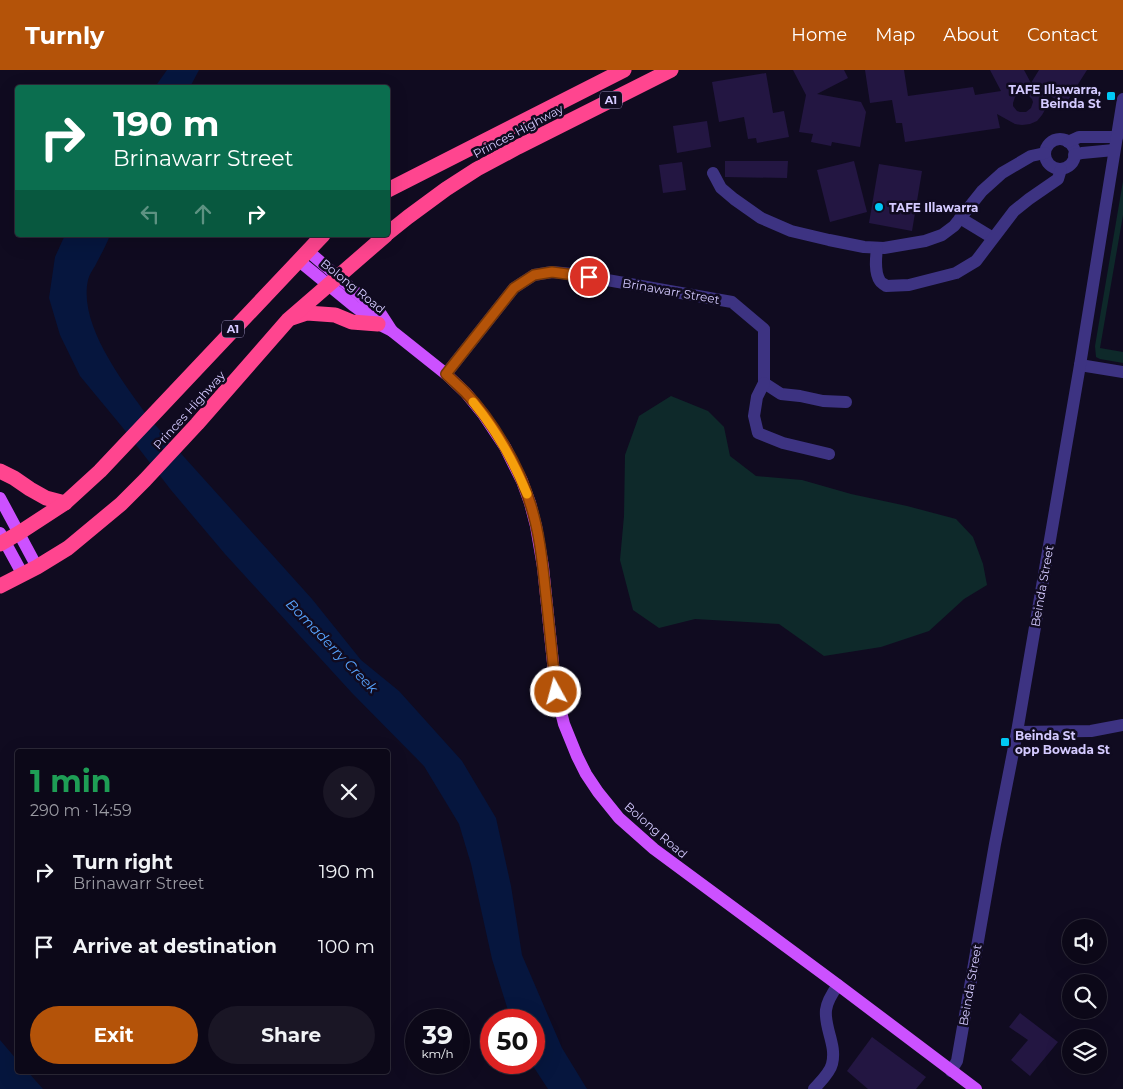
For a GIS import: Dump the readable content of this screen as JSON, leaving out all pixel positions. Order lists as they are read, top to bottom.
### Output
{
  "streets": {
    "highway": ["A1", "Princes Highway"],
    "main road": ["Bolong Road"],
    "street": ["Brinawarr Street", "Beinda Street"]
  },
  "crossings": [
    ["Princes Highway", "Bolong Road"],
    ["Bolong Road", "Brinawarr Street"],
    ["Bolong Road", "Beinda Street"]
  ],
  "water": ["Bomaderry Creek"],
  "places": {
    "transit": ["TAFE Illawarra, Beinda St", "Beinda St opp Bowada St"],
    "other": ["TAFE Illawarra"]
  },
  "page": {
    "header": "Turnly",
    "nav": [
      "Home",
      "Map",
      "About",
      "Contact"
    ],
    "turn": ["190 m", "Brinawarr Street"],
    "heading": ["1 min", "290 m · 14:59"],
    "list": [
      {
        "name": "Turn right",
        "note": "Brinawarr Street",
        "value": "190 m"
      },
      {
        "name": "Arrive at destination",
        "value": "100 m"
      }
    ],
    "buttons": ["Exit", "Share"],
    "speed": "39 km/h",
    "limit": "50"
  }
}
